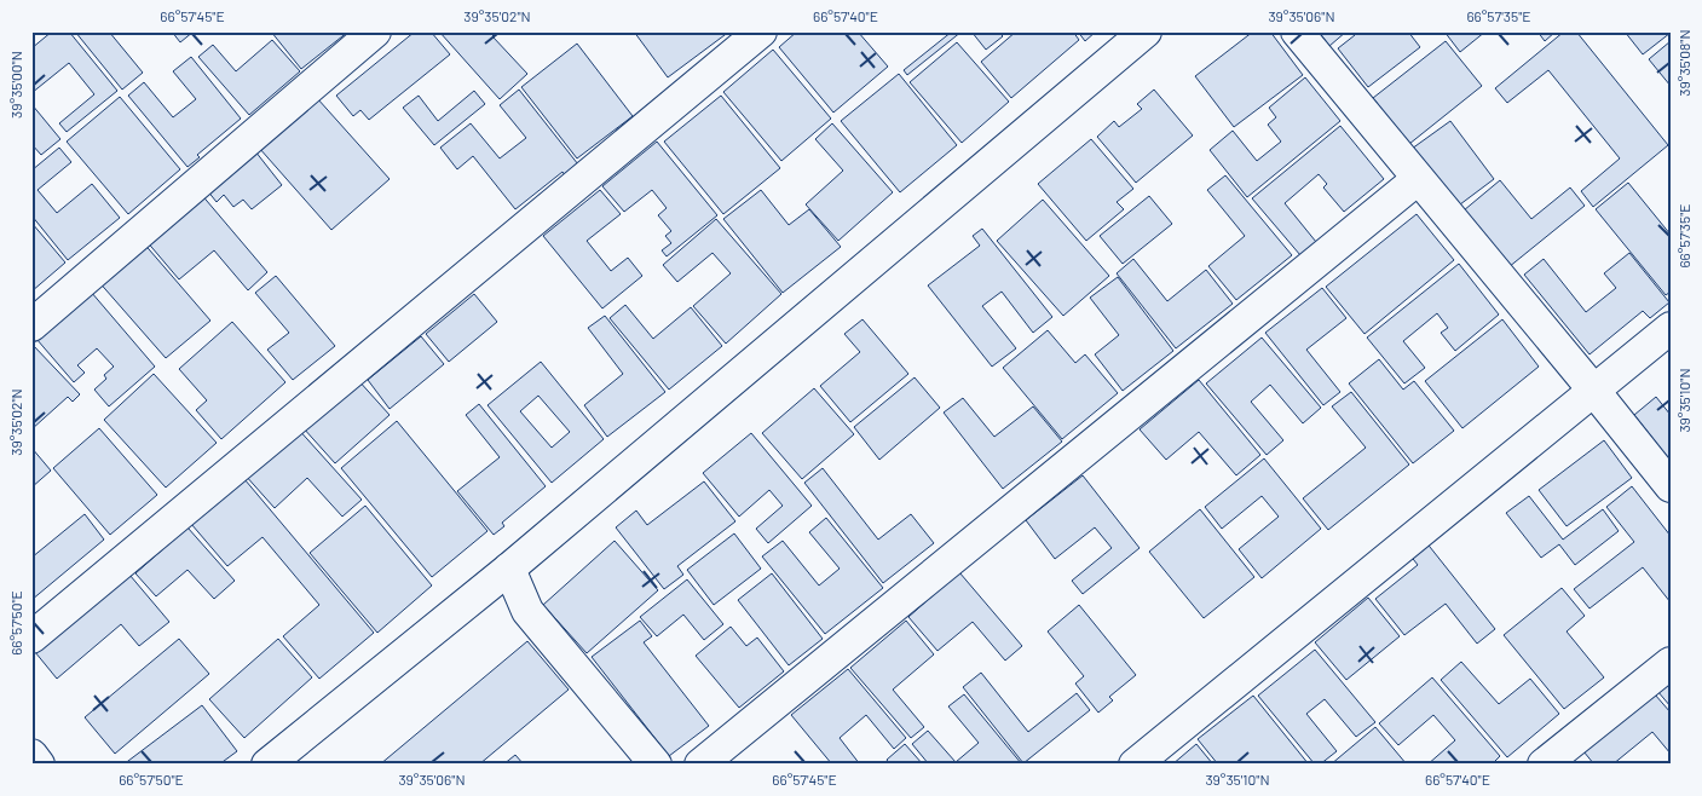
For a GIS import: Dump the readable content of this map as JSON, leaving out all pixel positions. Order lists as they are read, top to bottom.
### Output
{
  "coordinates": [
    "66°57'45\"E",
    "39°35'02\"N",
    "66°57'40\"E",
    "39°35'06\"N",
    "66°57'35\"E",
    "39°35'08\"N",
    "39°35'00\"N",
    "39°35'10\"N",
    "66°57'50\"E"
  ]
}
